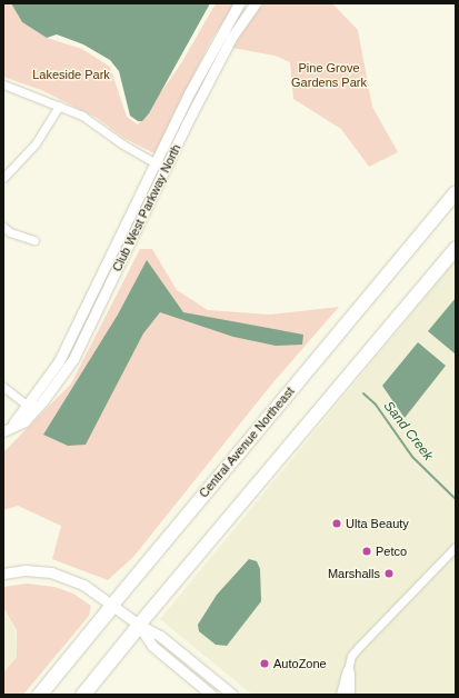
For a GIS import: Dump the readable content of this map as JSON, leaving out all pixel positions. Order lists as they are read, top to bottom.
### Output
{
  "streets": {
    "highway": ["Central Avenue Northeast"],
    "street": ["Club West Parkway North"]
  },
  "water": ["Sand Creek"],
  "parks": ["Pine Grove Gardens Park", "Lakeside Park"],
  "places": [
    "Ulta Beauty",
    "Petco",
    "Marshalls",
    "AutoZone"
  ]
}
